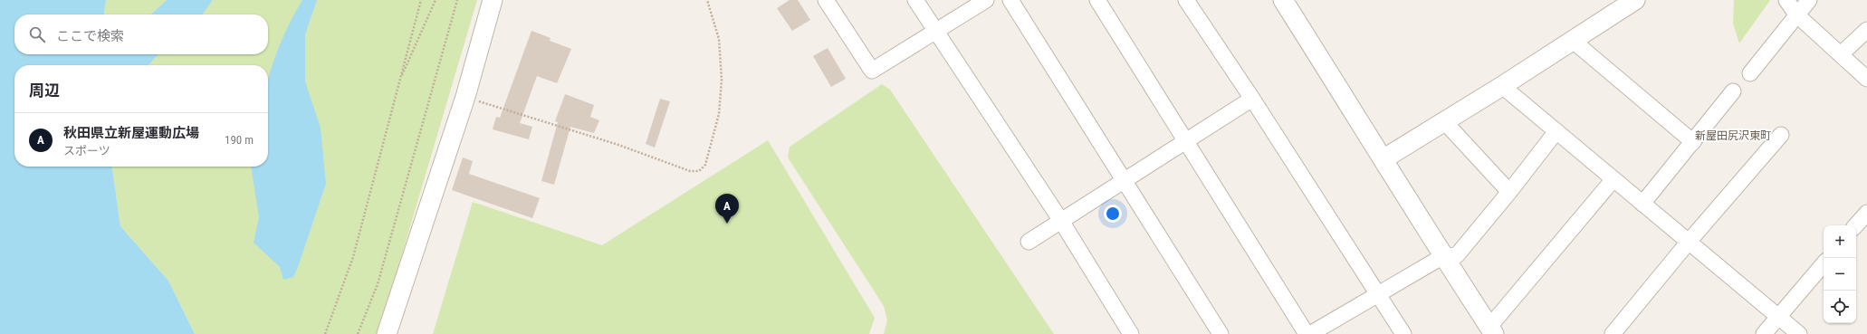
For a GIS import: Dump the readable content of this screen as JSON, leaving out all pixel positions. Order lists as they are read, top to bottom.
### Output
{
  "districts": ["新屋田尻沢東町"],
  "page": {
    "search": "ここで検索",
    "heading": "周辺",
    "list": [
      {
        "mark": "A",
        "name": "秋田県立新屋運動広場",
        "note": "スポーツ",
        "value": "190 m"
      }
    ],
    "pins": "A",
    "map_buttons": ["+", "−"]
  }
}
